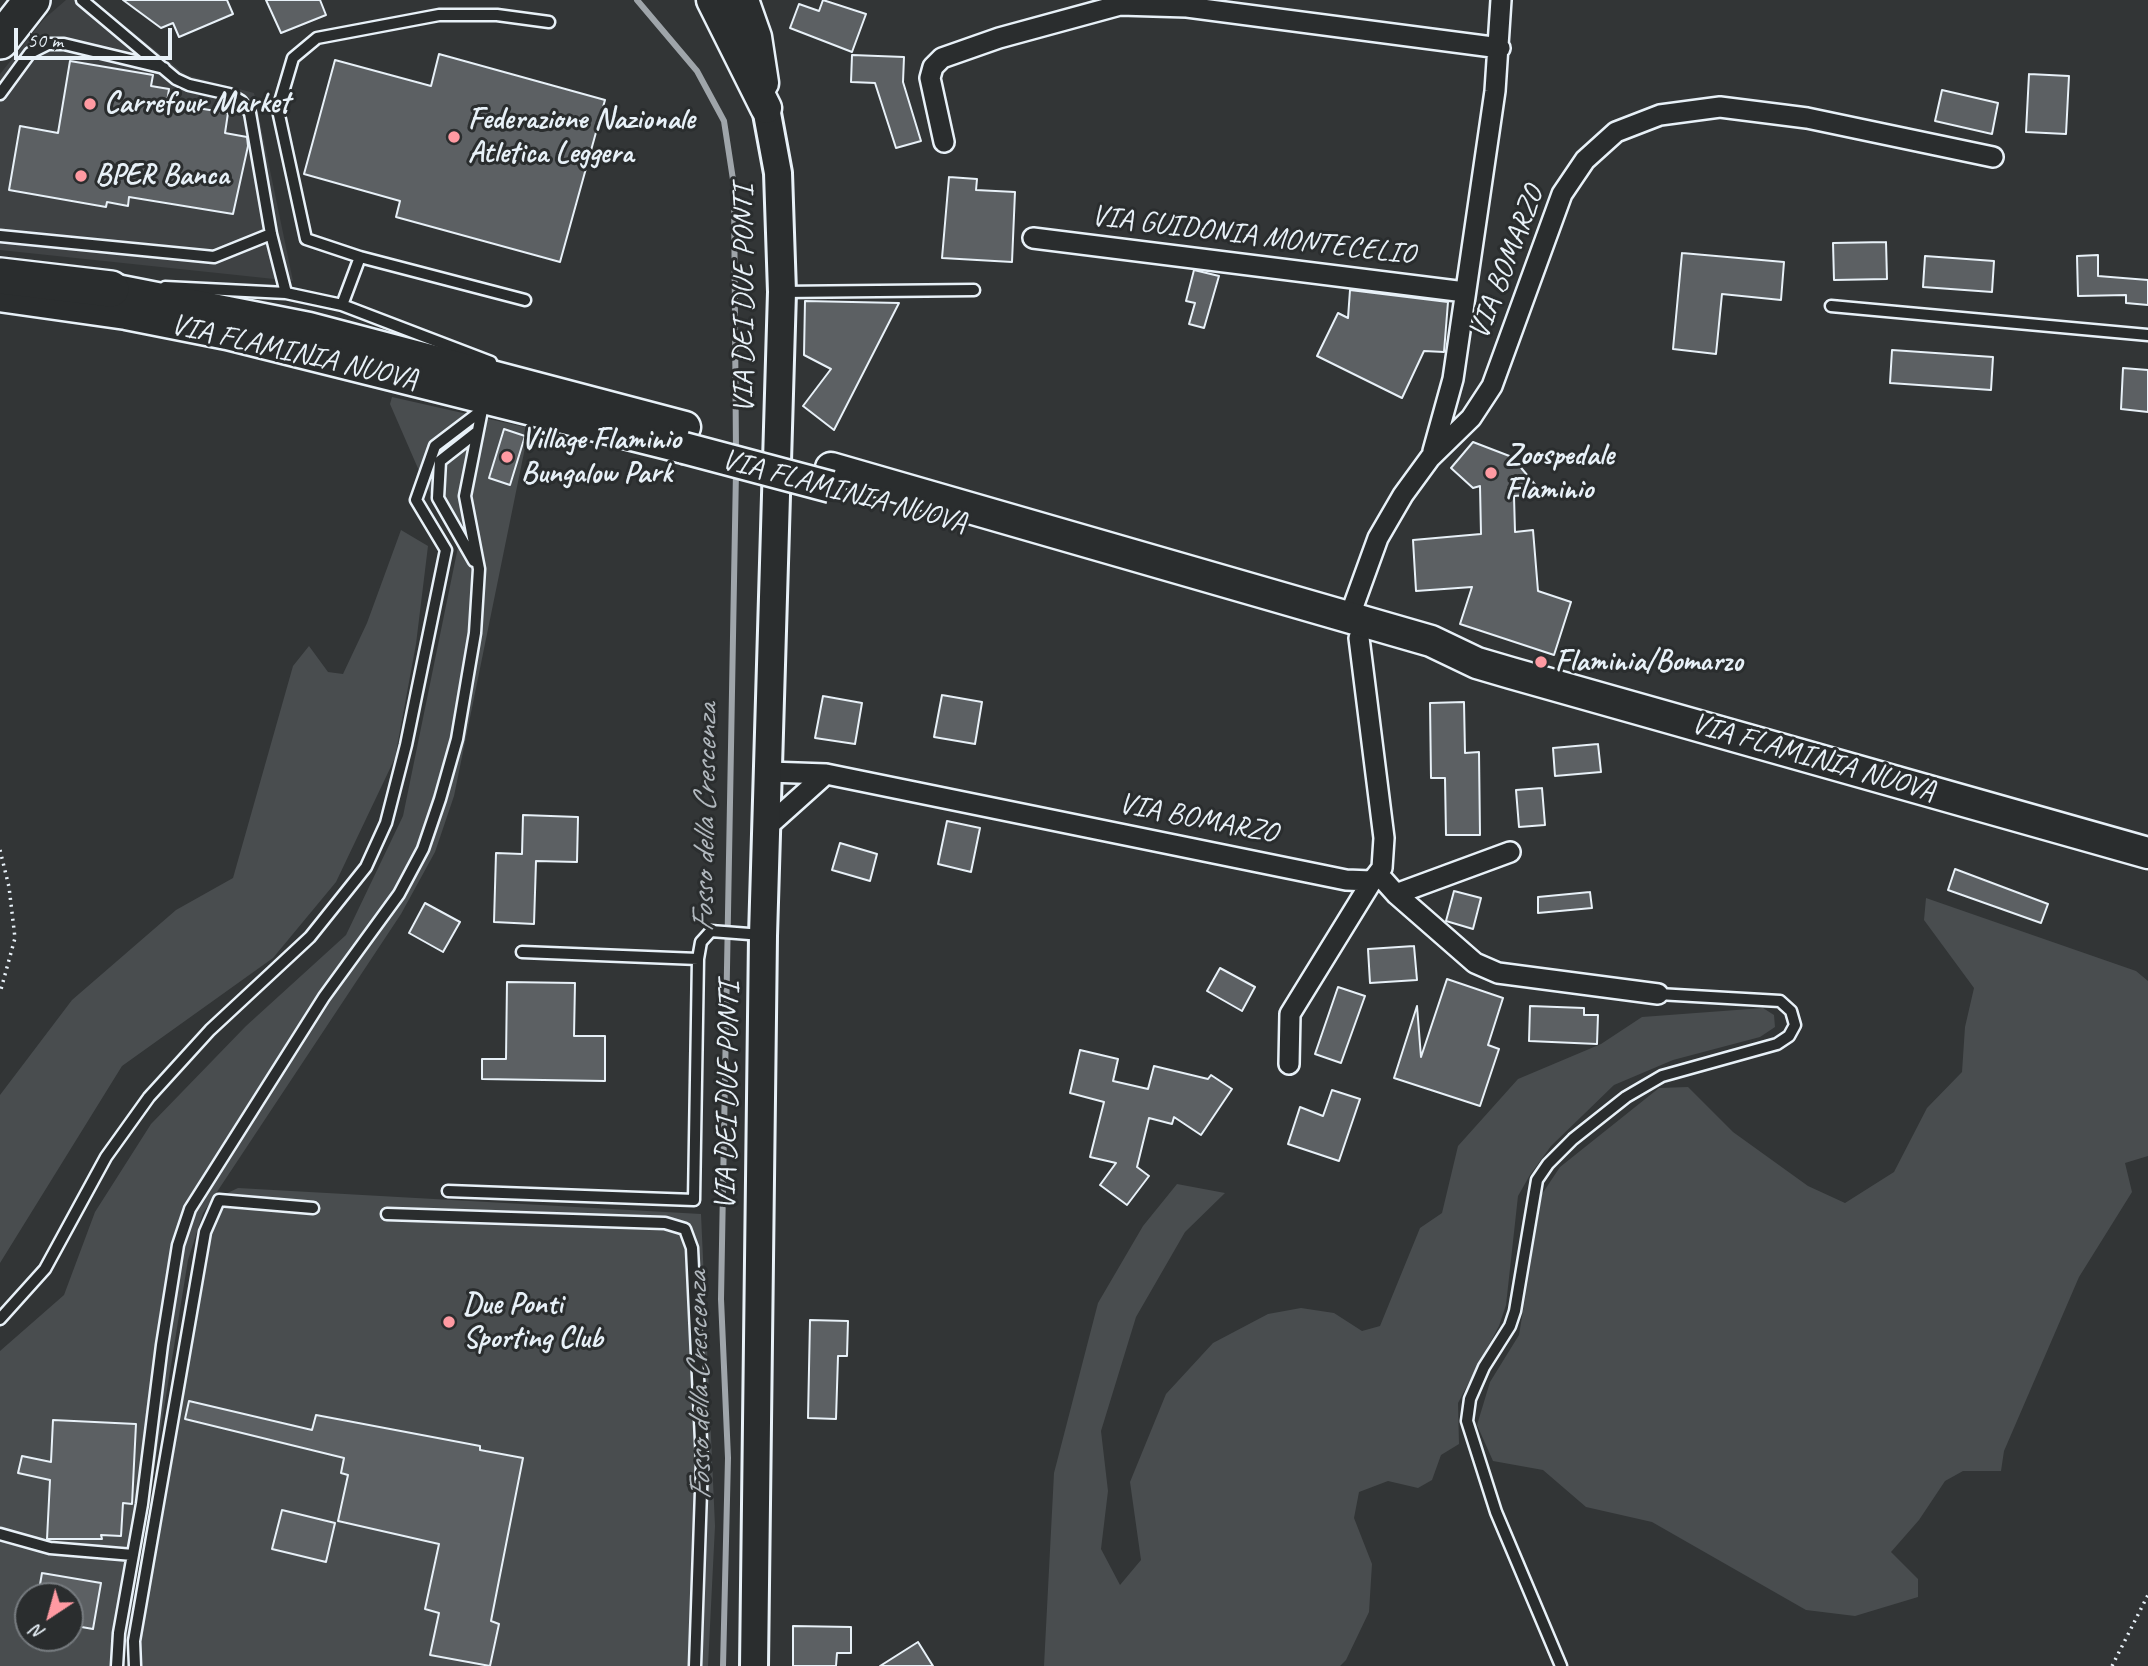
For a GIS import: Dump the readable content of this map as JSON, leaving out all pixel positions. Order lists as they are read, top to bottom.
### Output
{
  "streets": {
    "main road": ["VIA FLAMINIA NUOVA"],
    "street": ["VIA GUIDONIA MONTECELIO", "VIA BOMARZO", "VIA DEI DUE PONTI"]
  },
  "crossings": [
    ["VIA GUIDONIA MONTECELIO", "VIA BOMARZO"],
    ["VIA BOMARZO", "VIA DEI DUE PONTI"],
    ["VIA BOMARZO", "VIA FLAMINIA NUOVA"]
  ],
  "water": ["Fosso della Crescenza"],
  "places": [
    "Carrefour Market",
    "Federazione Nazionale Atletica Leggera",
    "BPER Banca",
    "Village Flaminio Bungalow Park",
    "Zoospedale Flaminio",
    "Flaminia/Bomarzo",
    "Due Ponti Sporting Club"
  ],
  "scale_bar": "50 m",
  "north": "bottom left"
}
